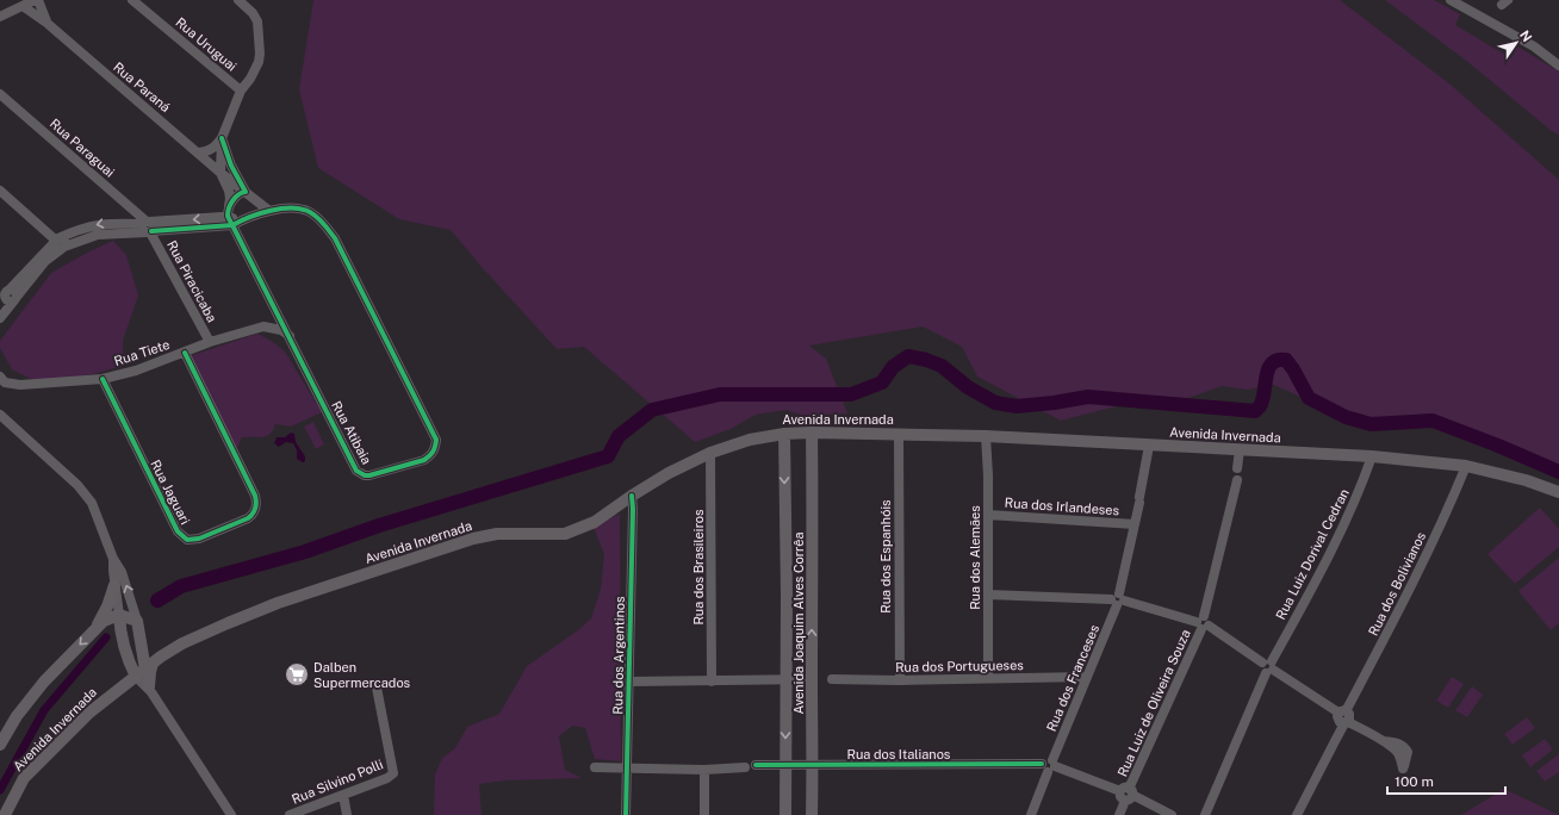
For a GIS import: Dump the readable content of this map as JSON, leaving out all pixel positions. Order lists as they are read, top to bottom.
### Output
{
  "streets": {
    "main road": ["Avenida Invernada", "Avenida Joaquim Alves Corrêa"],
    "street": [
      "Rua Uruguai",
      "Rua Paraná",
      "Rua Paraguai",
      "Rua Piracicaba",
      "Rua Tiete",
      "Rua Atibaia",
      "Rua Jaguari",
      "Rua dos Irlandeses",
      "Rua Luiz Dorival Cedran",
      "Rua dos Espanhóis",
      "Rua dos Alemães",
      "Rua dos Brasileiros",
      "Rua dos Bolivianos",
      "Rua dos Argentinos",
      "Rua dos Portugueses",
      "Rua dos Franceses",
      "Rua Luiz de Oliveira Souza",
      "Rua dos Italianos",
      "Rua Silvino Polli"
    ]
  },
  "crossings": [
    ["Rua Paraná", "Rua Atibaia"],
    ["Rua Paraguai", "Rua Piracicaba"],
    ["Rua Piracicaba", "Rua Tiete"],
    ["Rua Tiete", "Rua Atibaia"],
    ["Rua Tiete", "Rua Jaguari"],
    ["Avenida Invernada", "Rua Luiz Dorival Cedran"],
    ["Avenida Invernada", "Rua dos Espanhóis"],
    ["Avenida Invernada", "Rua dos Alemães"],
    ["Avenida Invernada", "Rua dos Brasileiros"],
    ["Avenida Invernada", "Rua dos Bolivianos"],
    ["Avenida Invernada", "Avenida Joaquim Alves Corrêa"],
    ["Avenida Invernada", "Rua dos Argentinos"],
    ["Avenida Invernada", "Rua dos Franceses"],
    ["Rua dos Irlandeses", "Rua dos Alemães"],
    ["Rua dos Irlandeses", "Rua dos Franceses"],
    ["Rua dos Espanhóis", "Rua dos Portugueses"],
    ["Rua dos Alemães", "Rua dos Portugueses"],
    ["Avenida Joaquim Alves Corrêa", "Rua dos Italianos"],
    ["Rua dos Portugueses", "Rua dos Franceses"],
    ["Rua dos Franceses", "Rua dos Italianos"],
    ["Rua Luiz de Oliveira Souza", "Rua dos Italianos"]
  ],
  "places": {
    "supermarket": ["Dalben Supermercados"]
  },
  "scale_bar": "100 m",
  "north": "top right"
}
